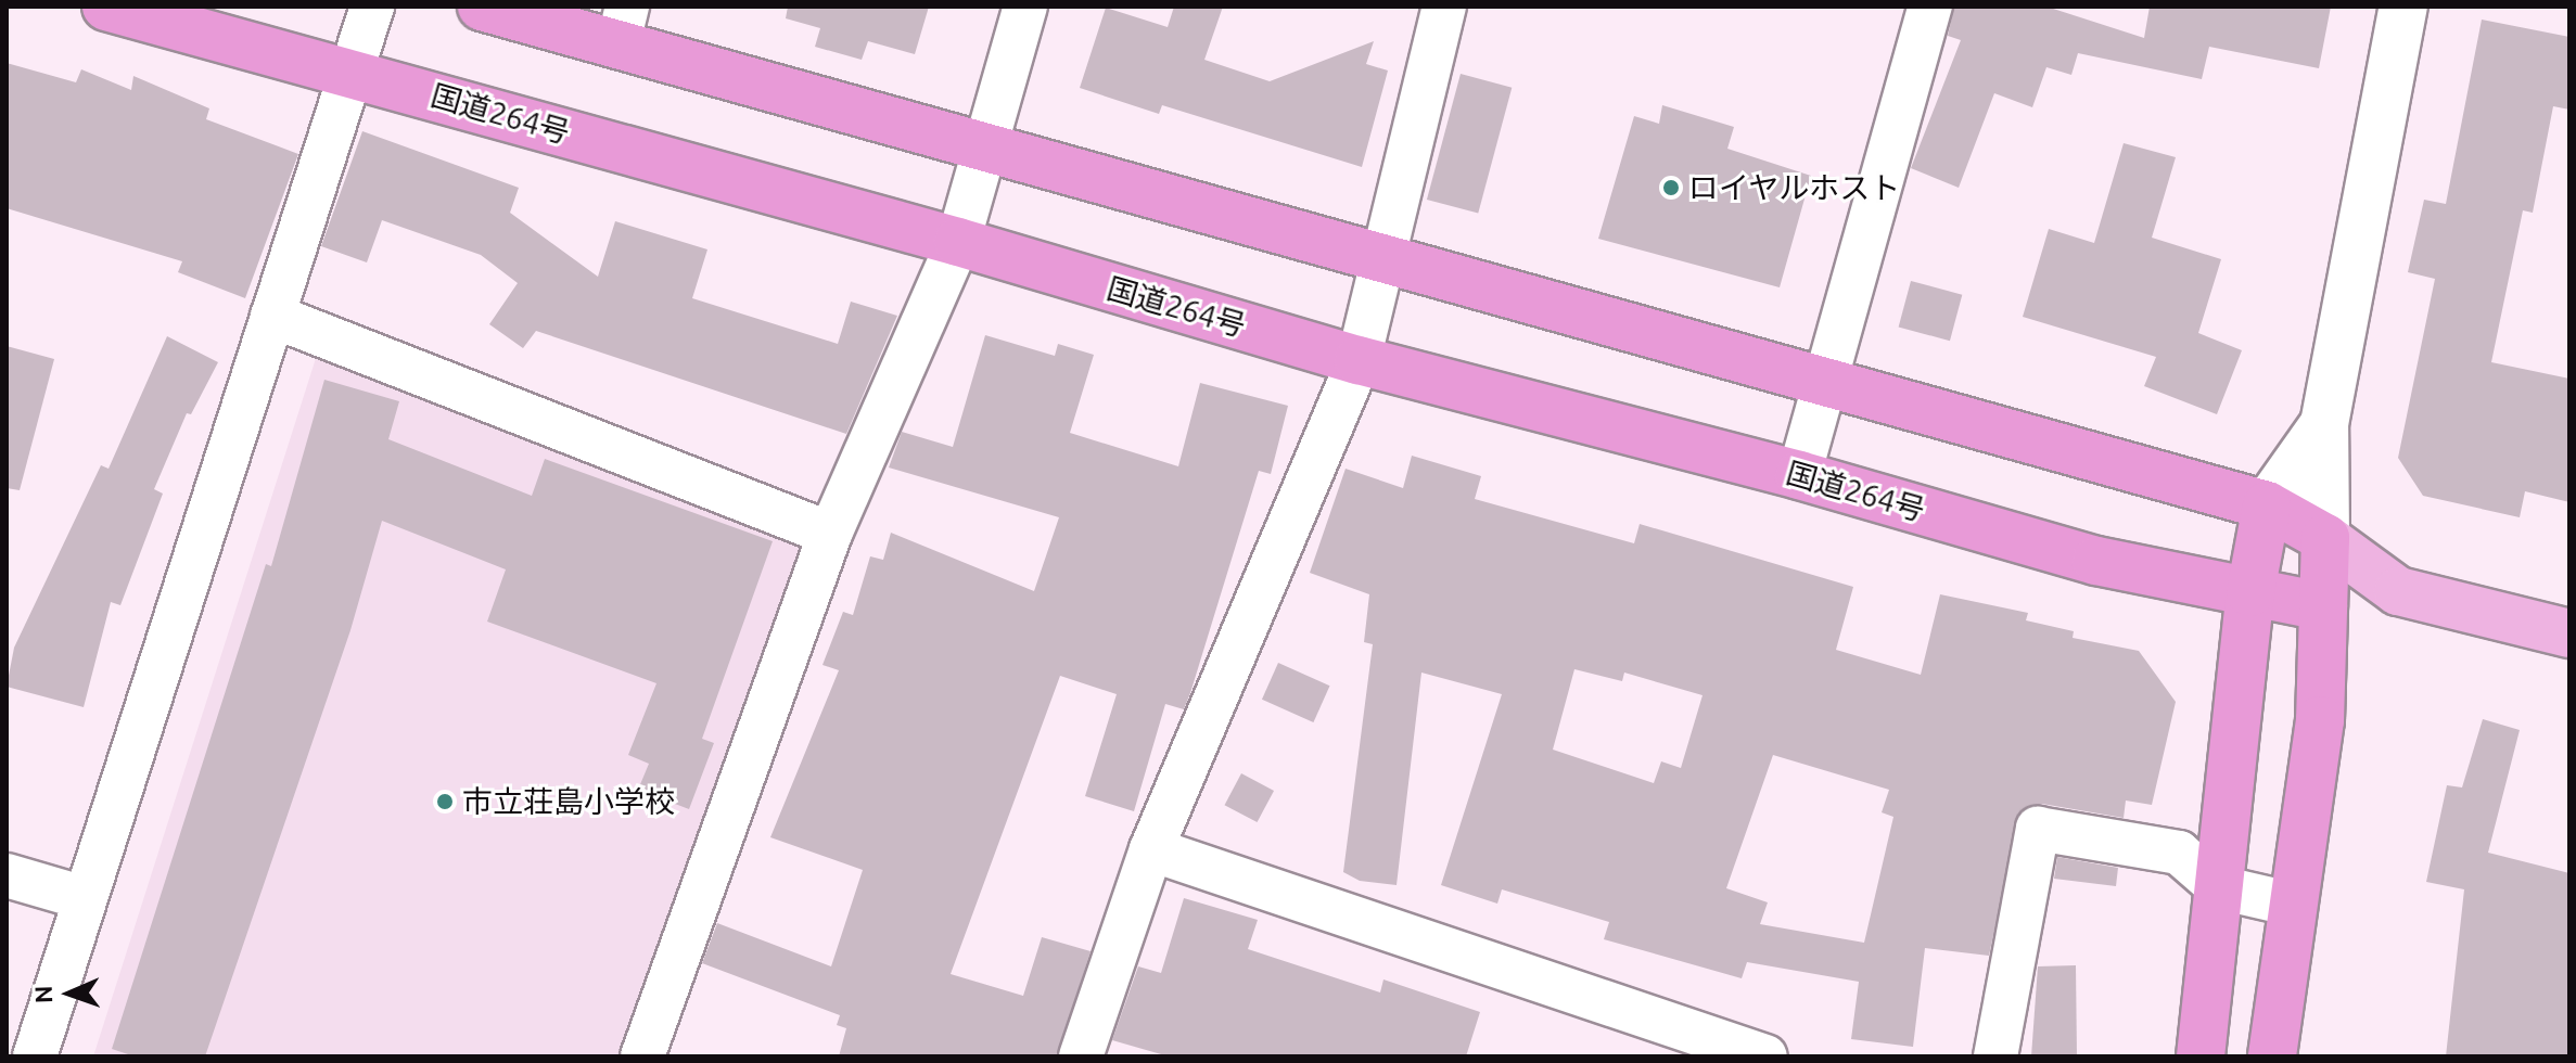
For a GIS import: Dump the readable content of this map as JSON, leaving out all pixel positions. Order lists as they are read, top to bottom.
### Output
{
  "streets": {
    "highway": ["国道264号"]
  },
  "places": ["ロイヤルホスト", "市立荘島小学校"],
  "north": "left"
}
